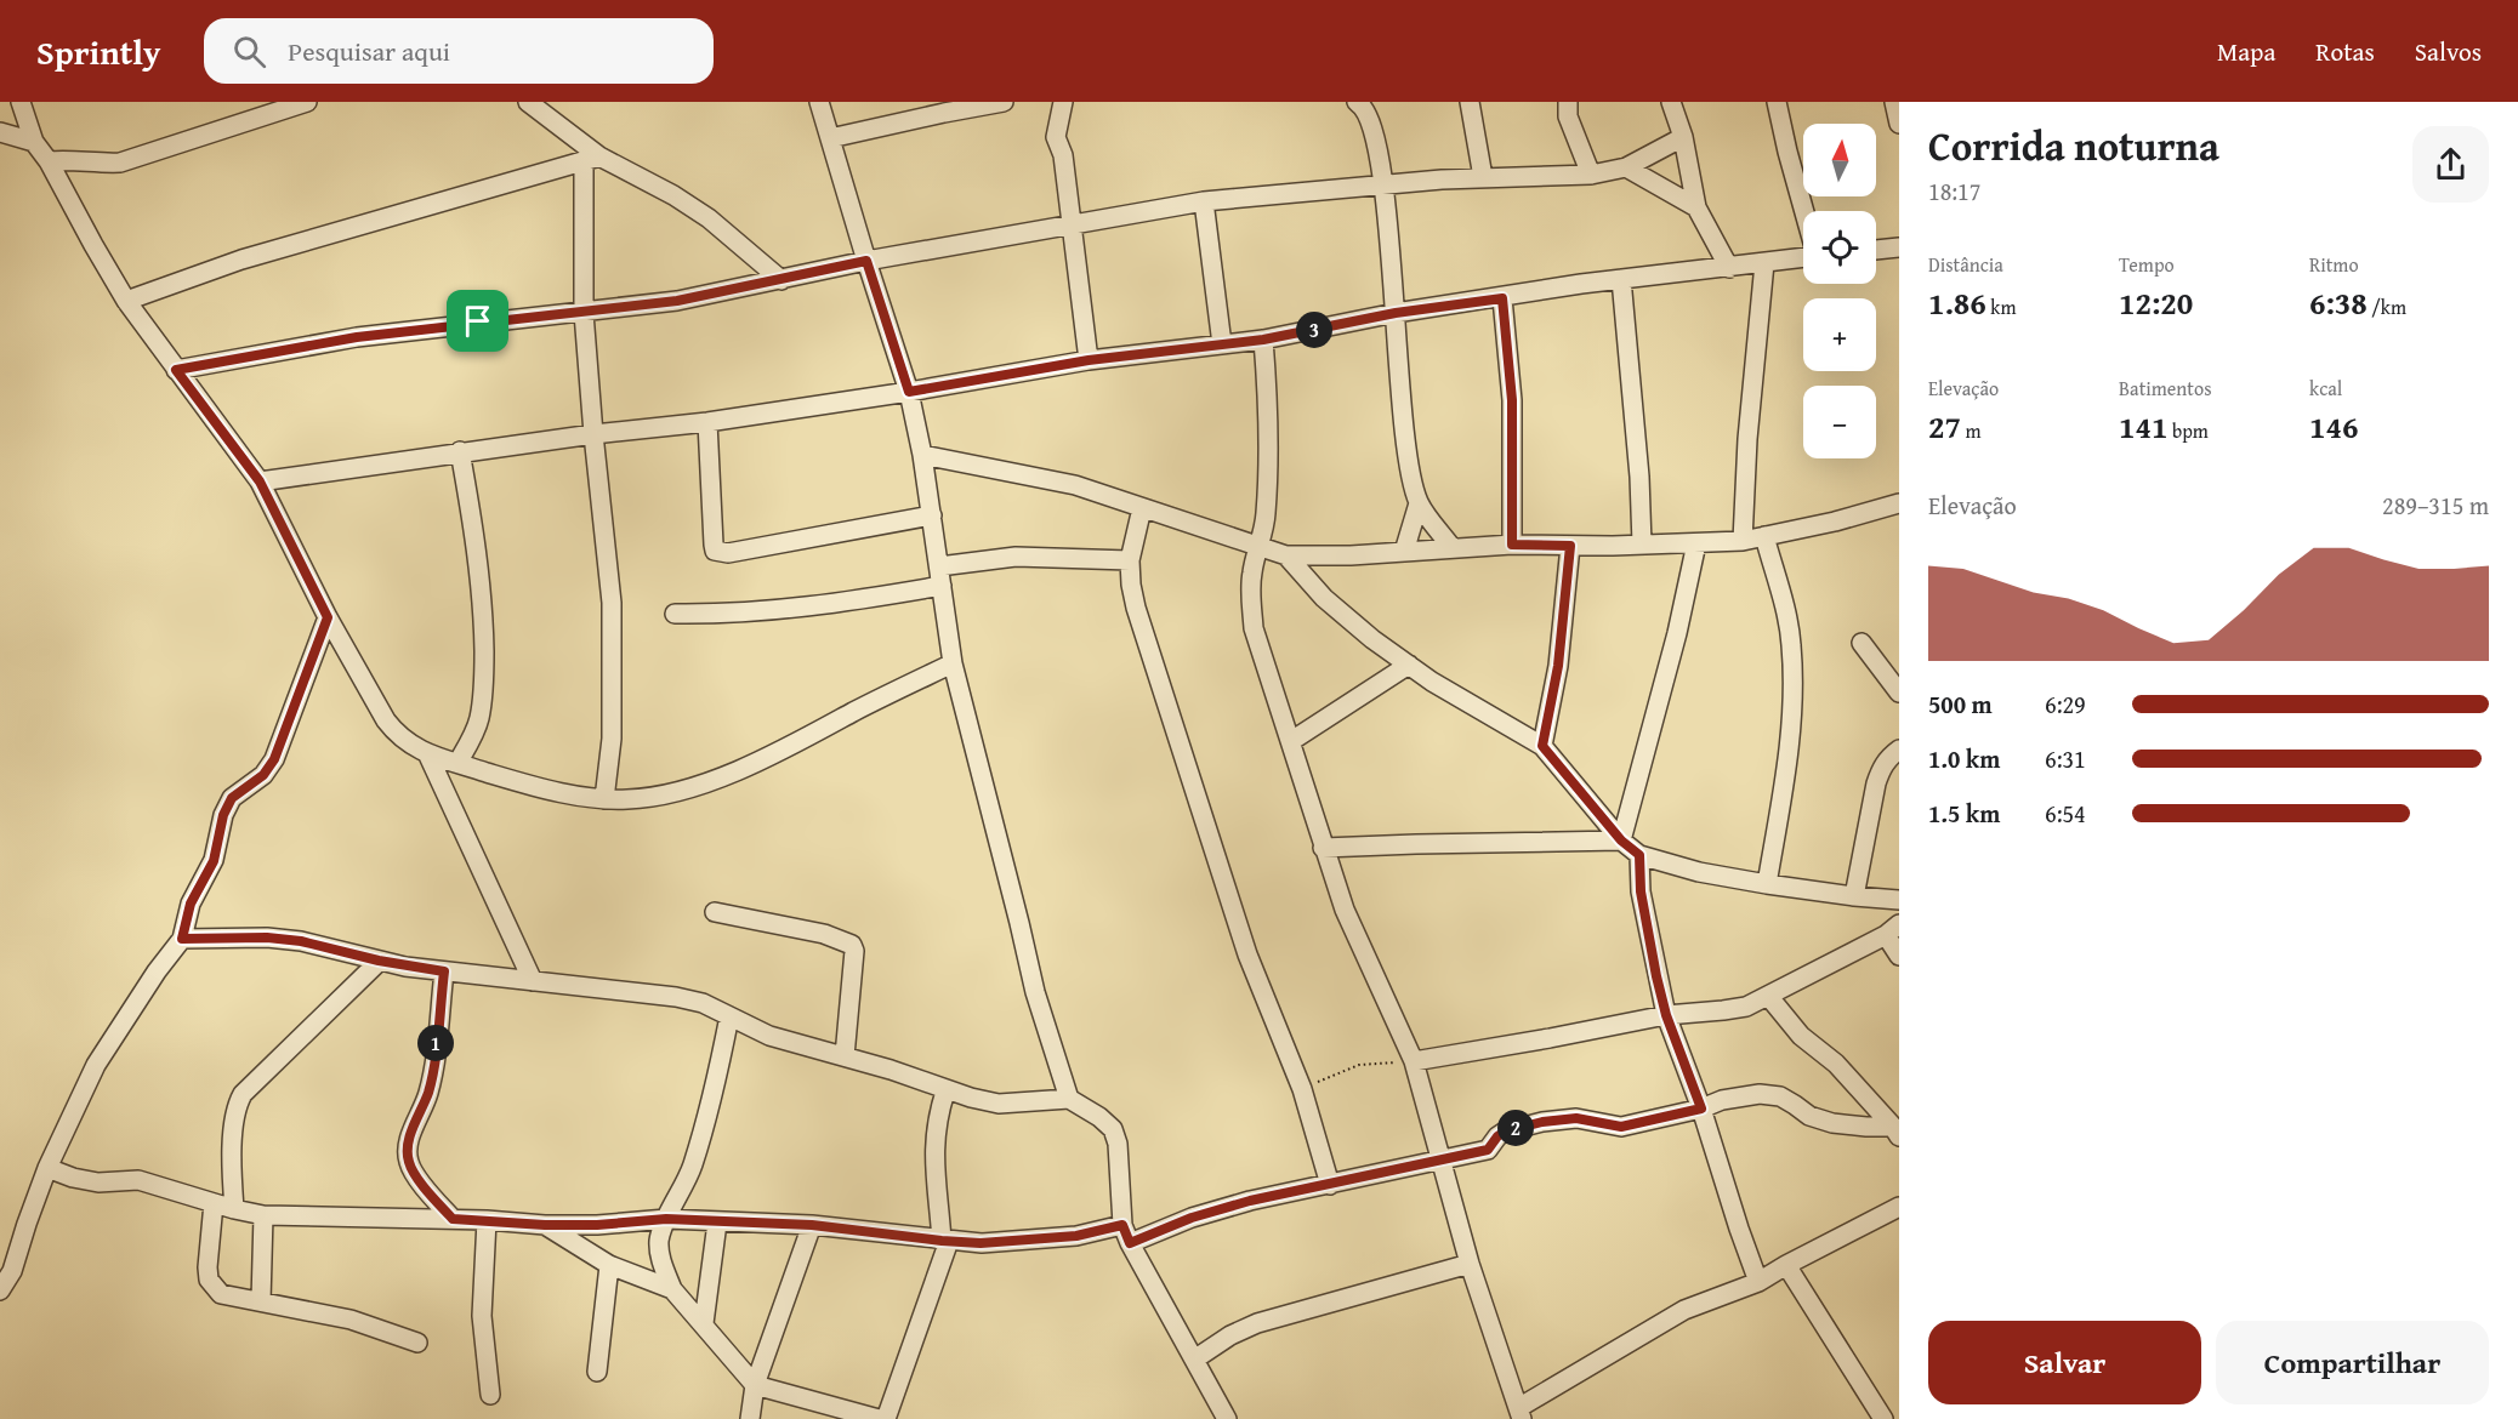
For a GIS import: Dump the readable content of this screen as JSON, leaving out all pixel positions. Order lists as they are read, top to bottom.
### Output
{
  "north": "top",
  "page": {
    "header": "Sprintly",
    "search": "Pesquisar aqui",
    "nav": ["Mapa", "Rotas", "Salvos"],
    "heading": ["Corrida noturna", "18:17"],
    "map_buttons": ["+", "−"],
    "stats": [
      ["Distância", "1.86 km"],
      ["Tempo", "12:20"],
      ["Ritmo", "6:38 /km"],
      ["Elevação", "27 m"],
      ["Batimentos", "141 bpm"],
      ["kcal", "146"]
    ],
    "pins": ["3", "1", "2"],
    "chart": ["Elevação", "289–315 m"],
    "list": [
      {
        "name": "500 m",
        "note": "6:29"
      },
      {
        "name": "1.0 km",
        "note": "6:31"
      },
      {
        "name": "1.5 km",
        "note": "6:54"
      }
    ],
    "buttons": ["Salvar", "Compartilhar"]
  }
}
